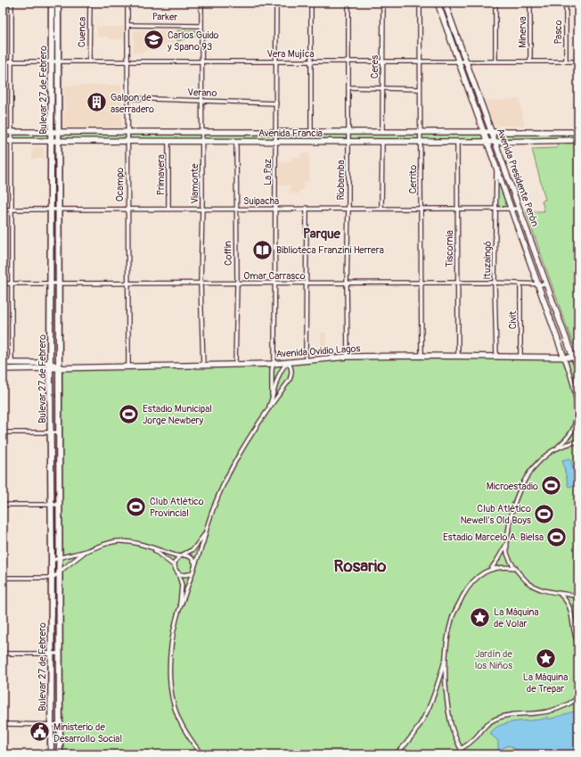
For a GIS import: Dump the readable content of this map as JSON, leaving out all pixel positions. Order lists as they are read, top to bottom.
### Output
{
  "streets": {
    "main road": [
      "Bulevar 27 de Febrero",
      "Avenida Francia",
      "Avenida Presidente Perón",
      "Avenida Ovidio Lagos"
    ],
    "street": [
      "Parker",
      "Cuenca",
      "Minerva",
      "Pasco",
      "Vera Mujíca",
      "Ceres",
      "Verano",
      "La Paz",
      "Primavera",
      "Cerrito",
      "Riobamba",
      "Viamonte",
      "Ocampo",
      "Suipacha",
      "Tiscornia",
      "Coffin",
      "Ituzaingó",
      "Omar Carrasco",
      "Civit"
    ]
  },
  "crossings": [
    ["Parker", "Viamonte"],
    ["Parker", "Ocampo"],
    ["Cuenca", "Vera Mujíca"],
    ["Minerva", "Vera Mujíca"],
    ["Pasco", "Vera Mujíca"],
    ["Vera Mujíca", "Ceres"],
    ["Vera Mujíca", "Bulevar 27 de Febrero"],
    ["Vera Mujíca", "La Paz"],
    ["Vera Mujíca", "Avenida Presidente Perón"],
    ["Vera Mujíca", "Cerrito"],
    ["Vera Mujíca", "Riobamba"],
    ["Vera Mujíca", "Viamonte"],
    ["Vera Mujíca", "Ocampo"],
    ["Ceres", "Avenida Francia"],
    ["Bulevar 27 de Febrero", "Avenida Francia"],
    ["Bulevar 27 de Febrero", "Suipacha"],
    ["Bulevar 27 de Febrero", "Omar Carrasco"],
    ["Bulevar 27 de Febrero", "Avenida Ovidio Lagos"],
    ["Verano", "La Paz"],
    ["Verano", "Viamonte"],
    ["Verano", "Ocampo"],
    ["Avenida Francia", "La Paz"],
    ["Avenida Francia", "Primavera"],
    ["Avenida Francia", "Avenida Presidente Perón"],
    ["Avenida Francia", "Cerrito"],
    ["Avenida Francia", "Riobamba"],
    ["Avenida Francia", "Viamonte"],
    ["Avenida Francia", "Ocampo"],
    ["Avenida Francia", "Tiscornia"],
    ["Avenida Francia", "Coffin"],
    ["La Paz", "Suipacha"],
    ["La Paz", "Omar Carrasco"],
    ["La Paz", "Avenida Ovidio Lagos"],
    ["Primavera", "Suipacha"],
    ["Avenida Presidente Perón", "Suipacha"],
    ["Avenida Presidente Perón", "Ituzaingó"],
    ["Avenida Presidente Perón", "Omar Carrasco"],
    ["Avenida Presidente Perón", "Avenida Ovidio Lagos"],
    ["Cerrito", "Suipacha"],
    ["Cerrito", "Omar Carrasco"],
    ["Cerrito", "Avenida Ovidio Lagos"],
    ["Riobamba", "Suipacha"],
    ["Riobamba", "Omar Carrasco"],
    ["Riobamba", "Avenida Ovidio Lagos"],
    ["Viamonte", "Suipacha"],
    ["Viamonte", "Omar Carrasco"],
    ["Viamonte", "Avenida Ovidio Lagos"],
    ["Ocampo", "Suipacha"],
    ["Ocampo", "Omar Carrasco"],
    ["Ocampo", "Avenida Ovidio Lagos"],
    ["Suipacha", "Tiscornia"],
    ["Suipacha", "Coffin"],
    ["Suipacha", "Ituzaingó"],
    ["Tiscornia", "Omar Carrasco"],
    ["Tiscornia", "Avenida Ovidio Lagos"],
    ["Coffin", "Omar Carrasco"],
    ["Coffin", "Avenida Ovidio Lagos"],
    ["Ituzaingó", "Omar Carrasco"],
    ["Ituzaingó", "Avenida Ovidio Lagos"],
    ["Omar Carrasco", "Civit"],
    ["Civit", "Avenida Ovidio Lagos"]
  ],
  "districts": ["Parque", "Rosario"],
  "parks": ["Jardín de los Niños"],
  "places": {
    "school or university": ["Carlos Guido y Spano 93"],
    "building": ["Galpon de aserradero"],
    "library": ["Biblioteca Franzini Herrera"],
    "sports": [
      "Estadio Municipal Jorge Newbery",
      "Microestadio",
      "Club Atlético Provincial",
      "Club Atlético Newell's Old Boys",
      "Estadio Marcelo A. Bielsa"
    ],
    "place": ["La Máquina de Volar", "La Máquina de Trepar"],
    "public building": ["Ministerio de Desarrollo Social"]
  }
}
